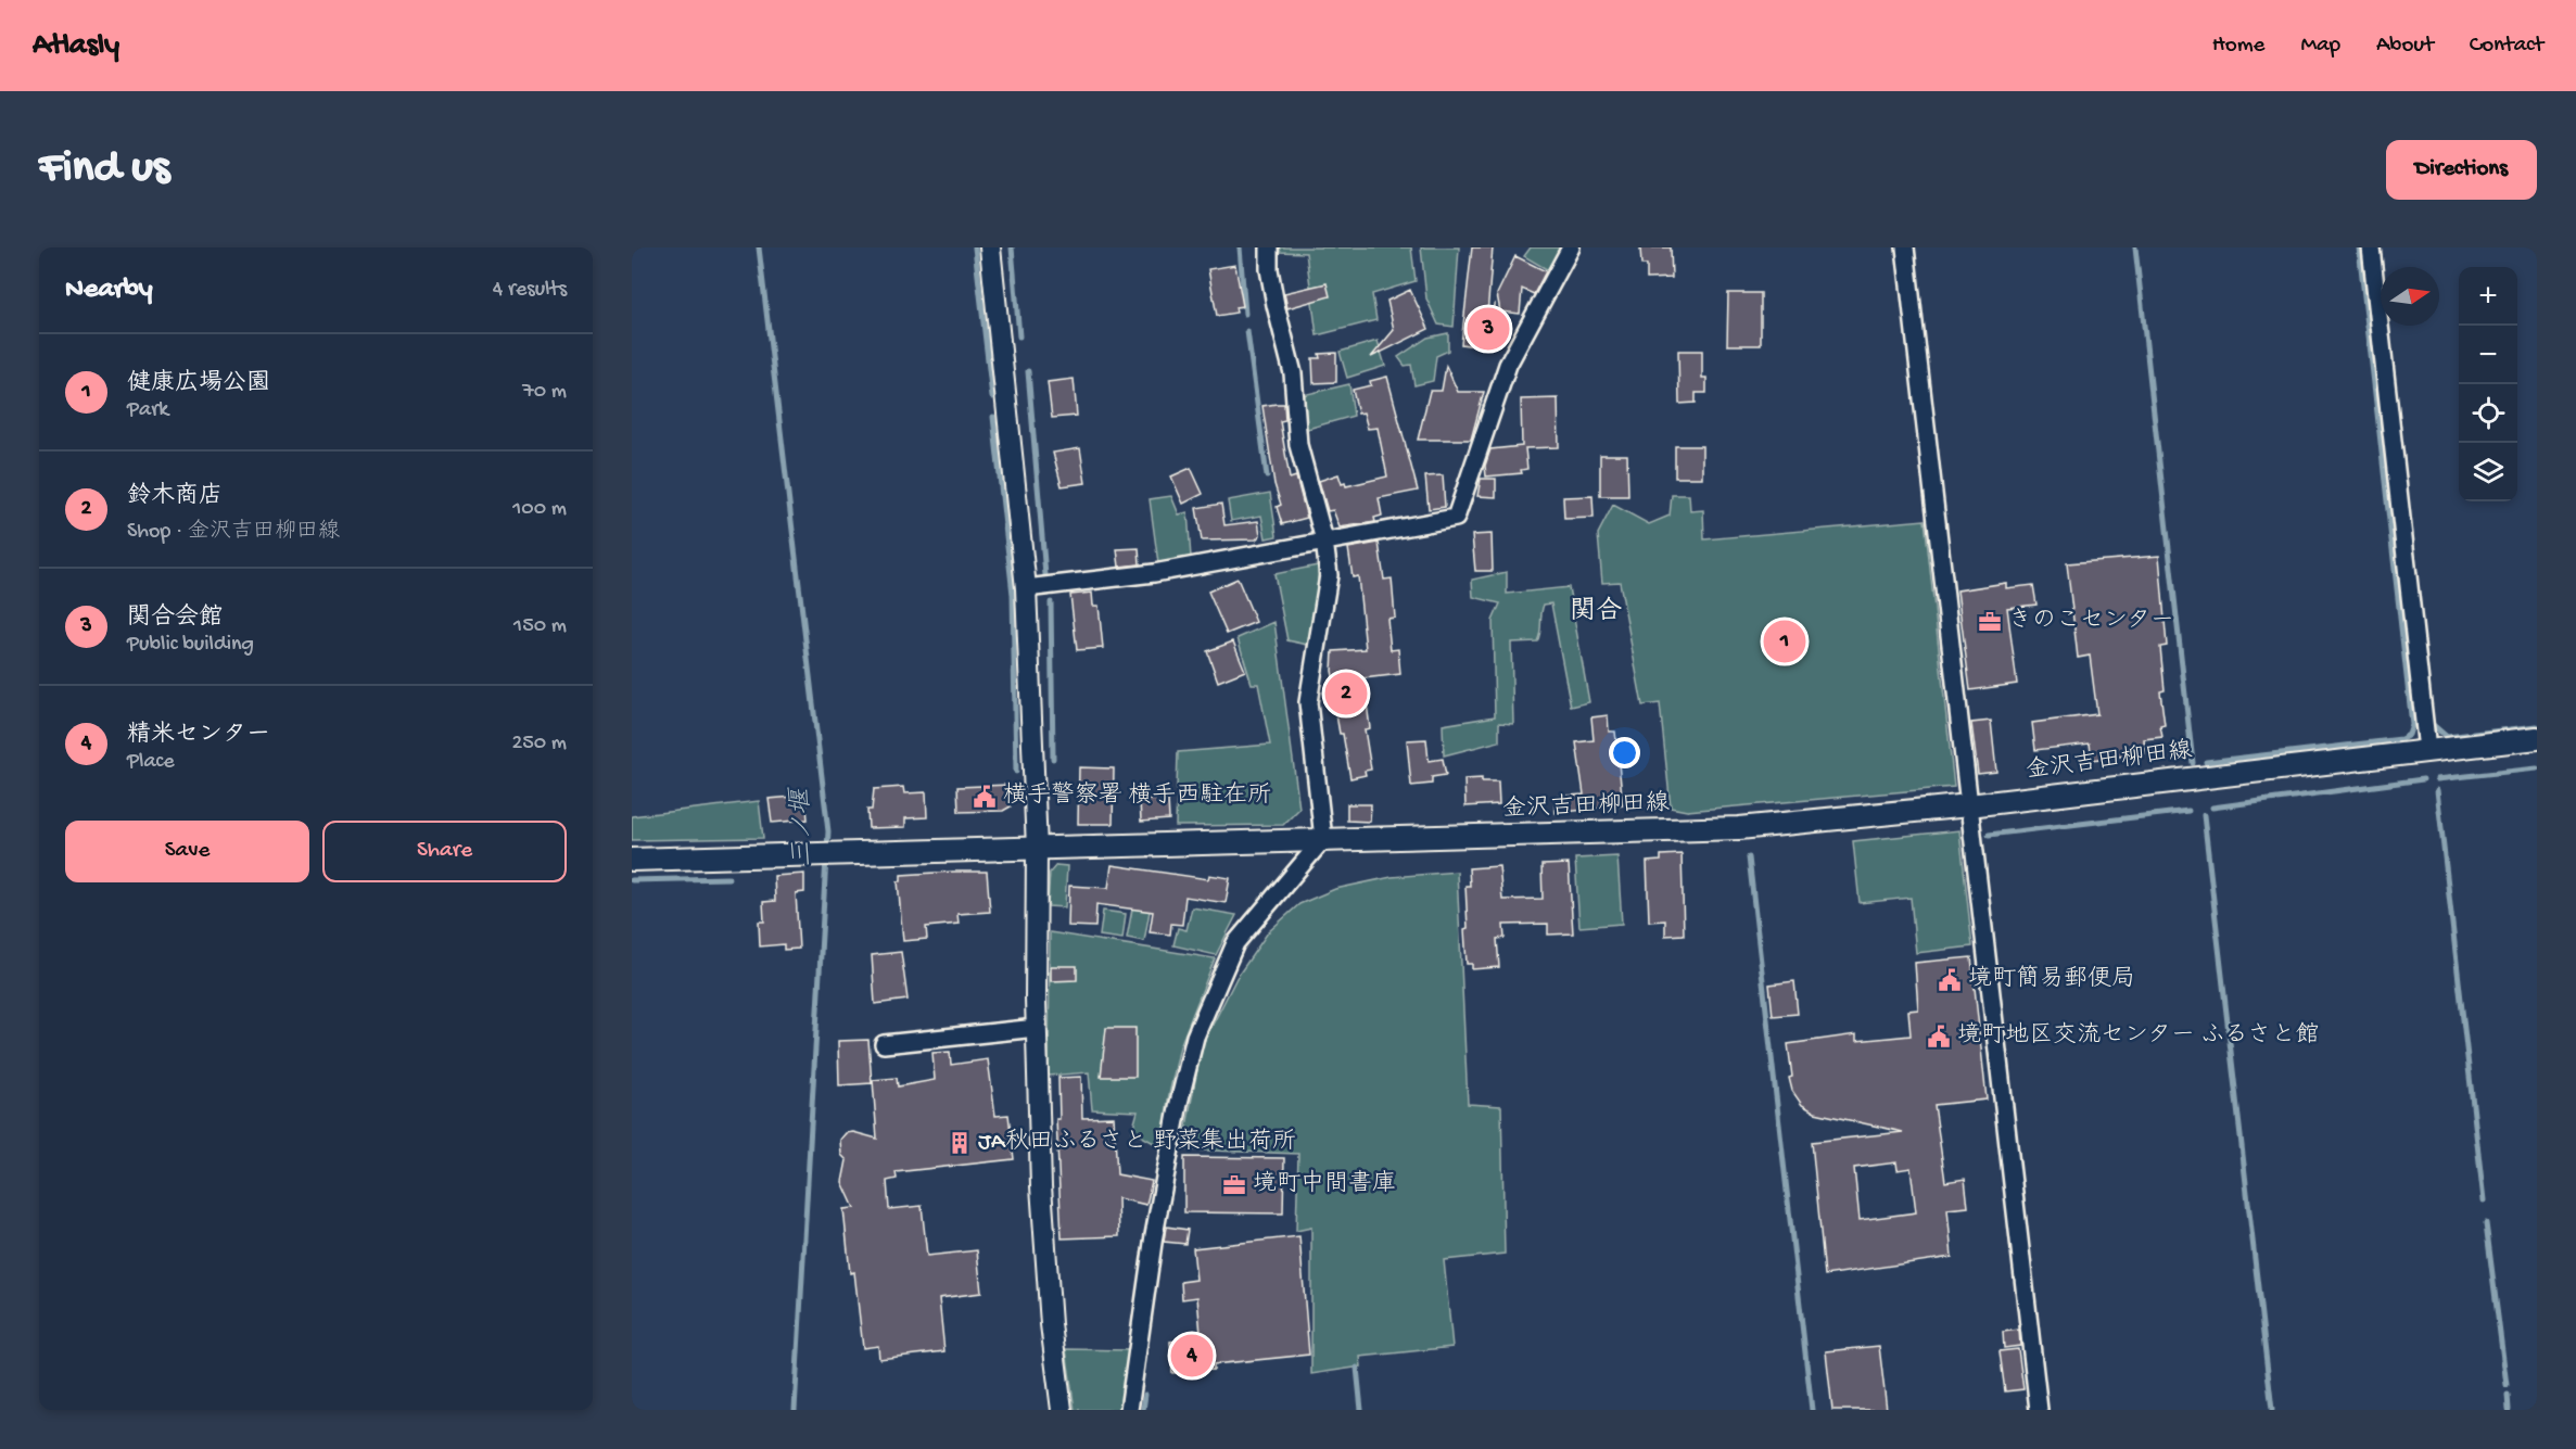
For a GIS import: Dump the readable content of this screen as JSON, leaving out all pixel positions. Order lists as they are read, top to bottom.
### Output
{
  "streets": {
    "main road": ["金沢吉田柳田線"]
  },
  "districts": ["関合"],
  "water": ["三ノ堰"],
  "places": {
    "office": ["きのこセンター", "境町中間書庫"],
    "public building": ["横手警察署 横手西駐在所", "境町簡易郵便局", "境町地区交流センター ふるさと館"],
    "building": ["JA秋田ふるさと 野菜集出荷所"]
  },
  "north": "right",
  "page": {
    "header": "Atlasly",
    "nav": [
      "Home",
      "Map",
      "About",
      "Contact"
    ],
    "buttons": [
      "Directions",
      ["Save", "Share"]
    ],
    "title": "Find us",
    "heading": ["Nearby", "4 results"],
    "map_buttons": ["+", "−"],
    "pins": [
      "3",
      "1",
      "2",
      "4"
    ],
    "list": [
      {
        "mark": "1",
        "name": "健康広場公園",
        "note": "Park",
        "value": "70 m"
      },
      {
        "mark": "2",
        "name": "鈴木商店",
        "note": "Shop · 金沢吉田柳田線",
        "value": "100 m"
      },
      {
        "mark": "3",
        "name": "関合会館",
        "note": "Public building",
        "value": "150 m"
      },
      {
        "mark": "4",
        "name": "精米センター",
        "note": "Place",
        "value": "250 m"
      }
    ]
  }
}
